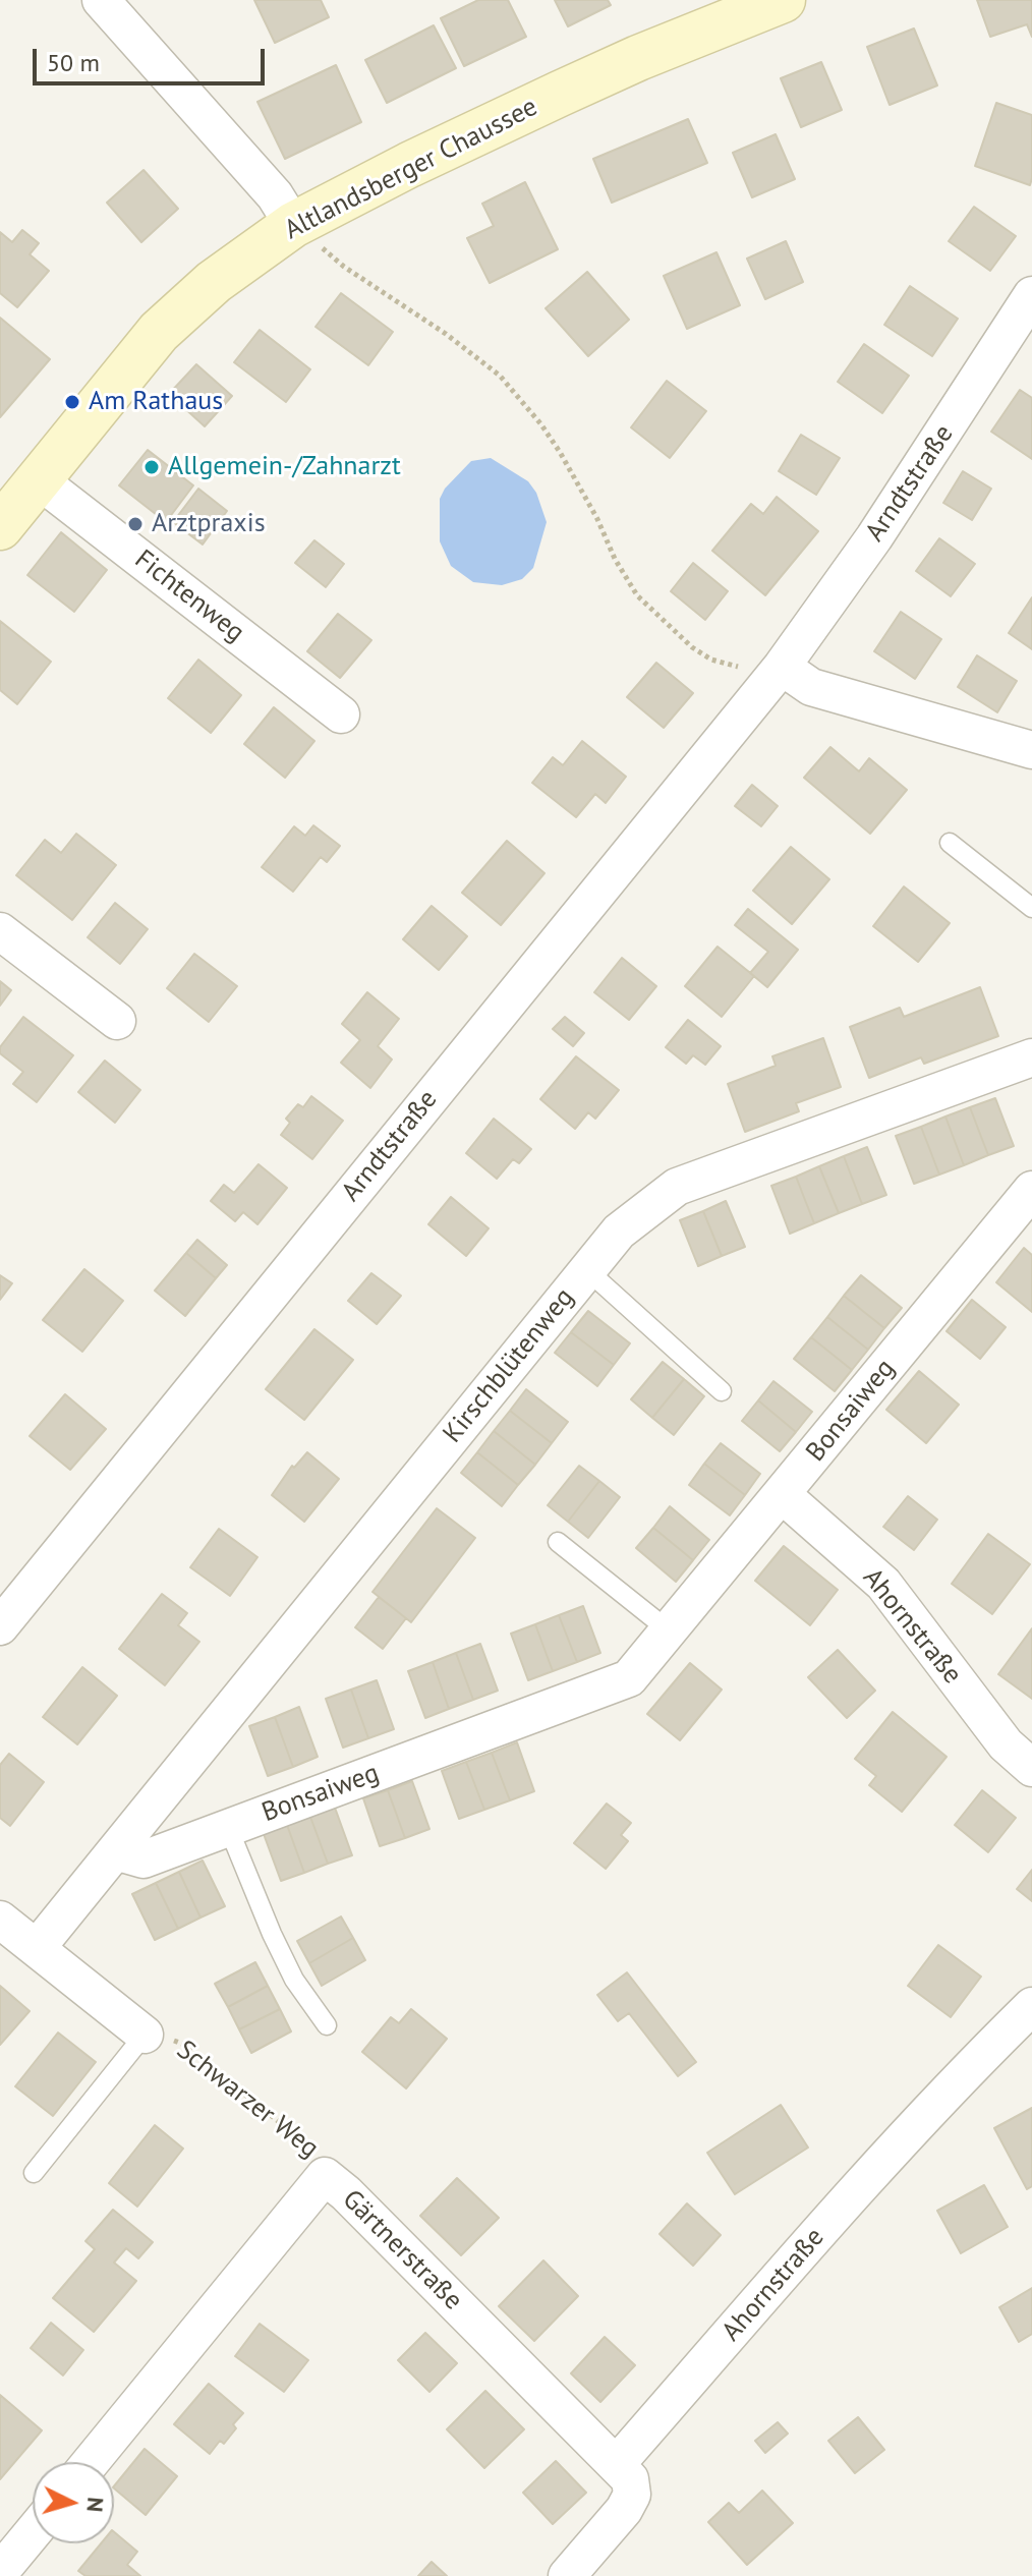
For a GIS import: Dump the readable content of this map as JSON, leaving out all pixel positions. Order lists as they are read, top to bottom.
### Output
{
  "streets": {
    "main road": ["Altlandsberger Chaussee"],
    "street": [
      "Arndtstraße",
      "Fichtenweg",
      "Kirschblütenweg",
      "Bonsaiweg",
      "Ahornstraße",
      "Schwarzer Weg",
      "Gärtnerstraße"
    ]
  },
  "crossings": [
    ["Altlandsberger Chaussee", "Fichtenweg"],
    ["Kirschblütenweg", "Bonsaiweg"],
    ["Bonsaiweg", "Ahornstraße"],
    ["Ahornstraße", "Gärtnerstraße"],
    ["Schwarzer Weg", "Gärtnerstraße"]
  ],
  "places": ["Am Rathaus", "Allgemein-/Zahnarzt", "Arztpraxis"],
  "scale_bar": "50 m",
  "north": "right"
}
